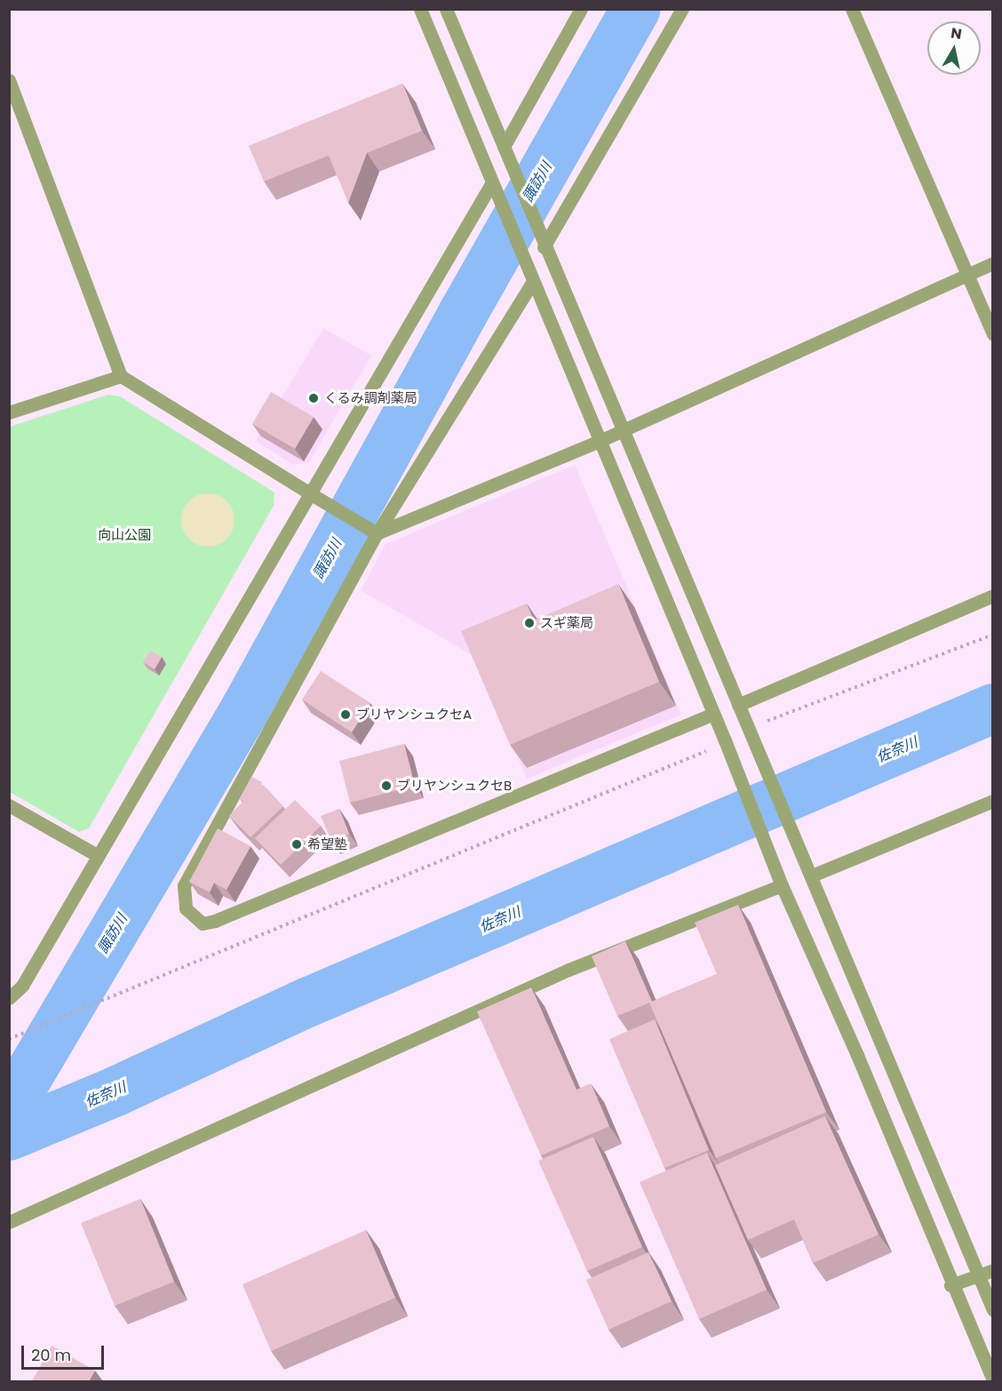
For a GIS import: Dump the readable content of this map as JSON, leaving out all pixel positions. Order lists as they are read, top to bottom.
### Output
{
  "water": ["諏訪川", "佐奈川"],
  "parks": ["向山公園"],
  "places": [
    "くるみ調剤薬局",
    "スギ薬局",
    "ブリヤンシュクセA",
    "ブリヤンシュクセB",
    "希望塾"
  ],
  "scale_bar": "20 m",
  "north": "top"
}
